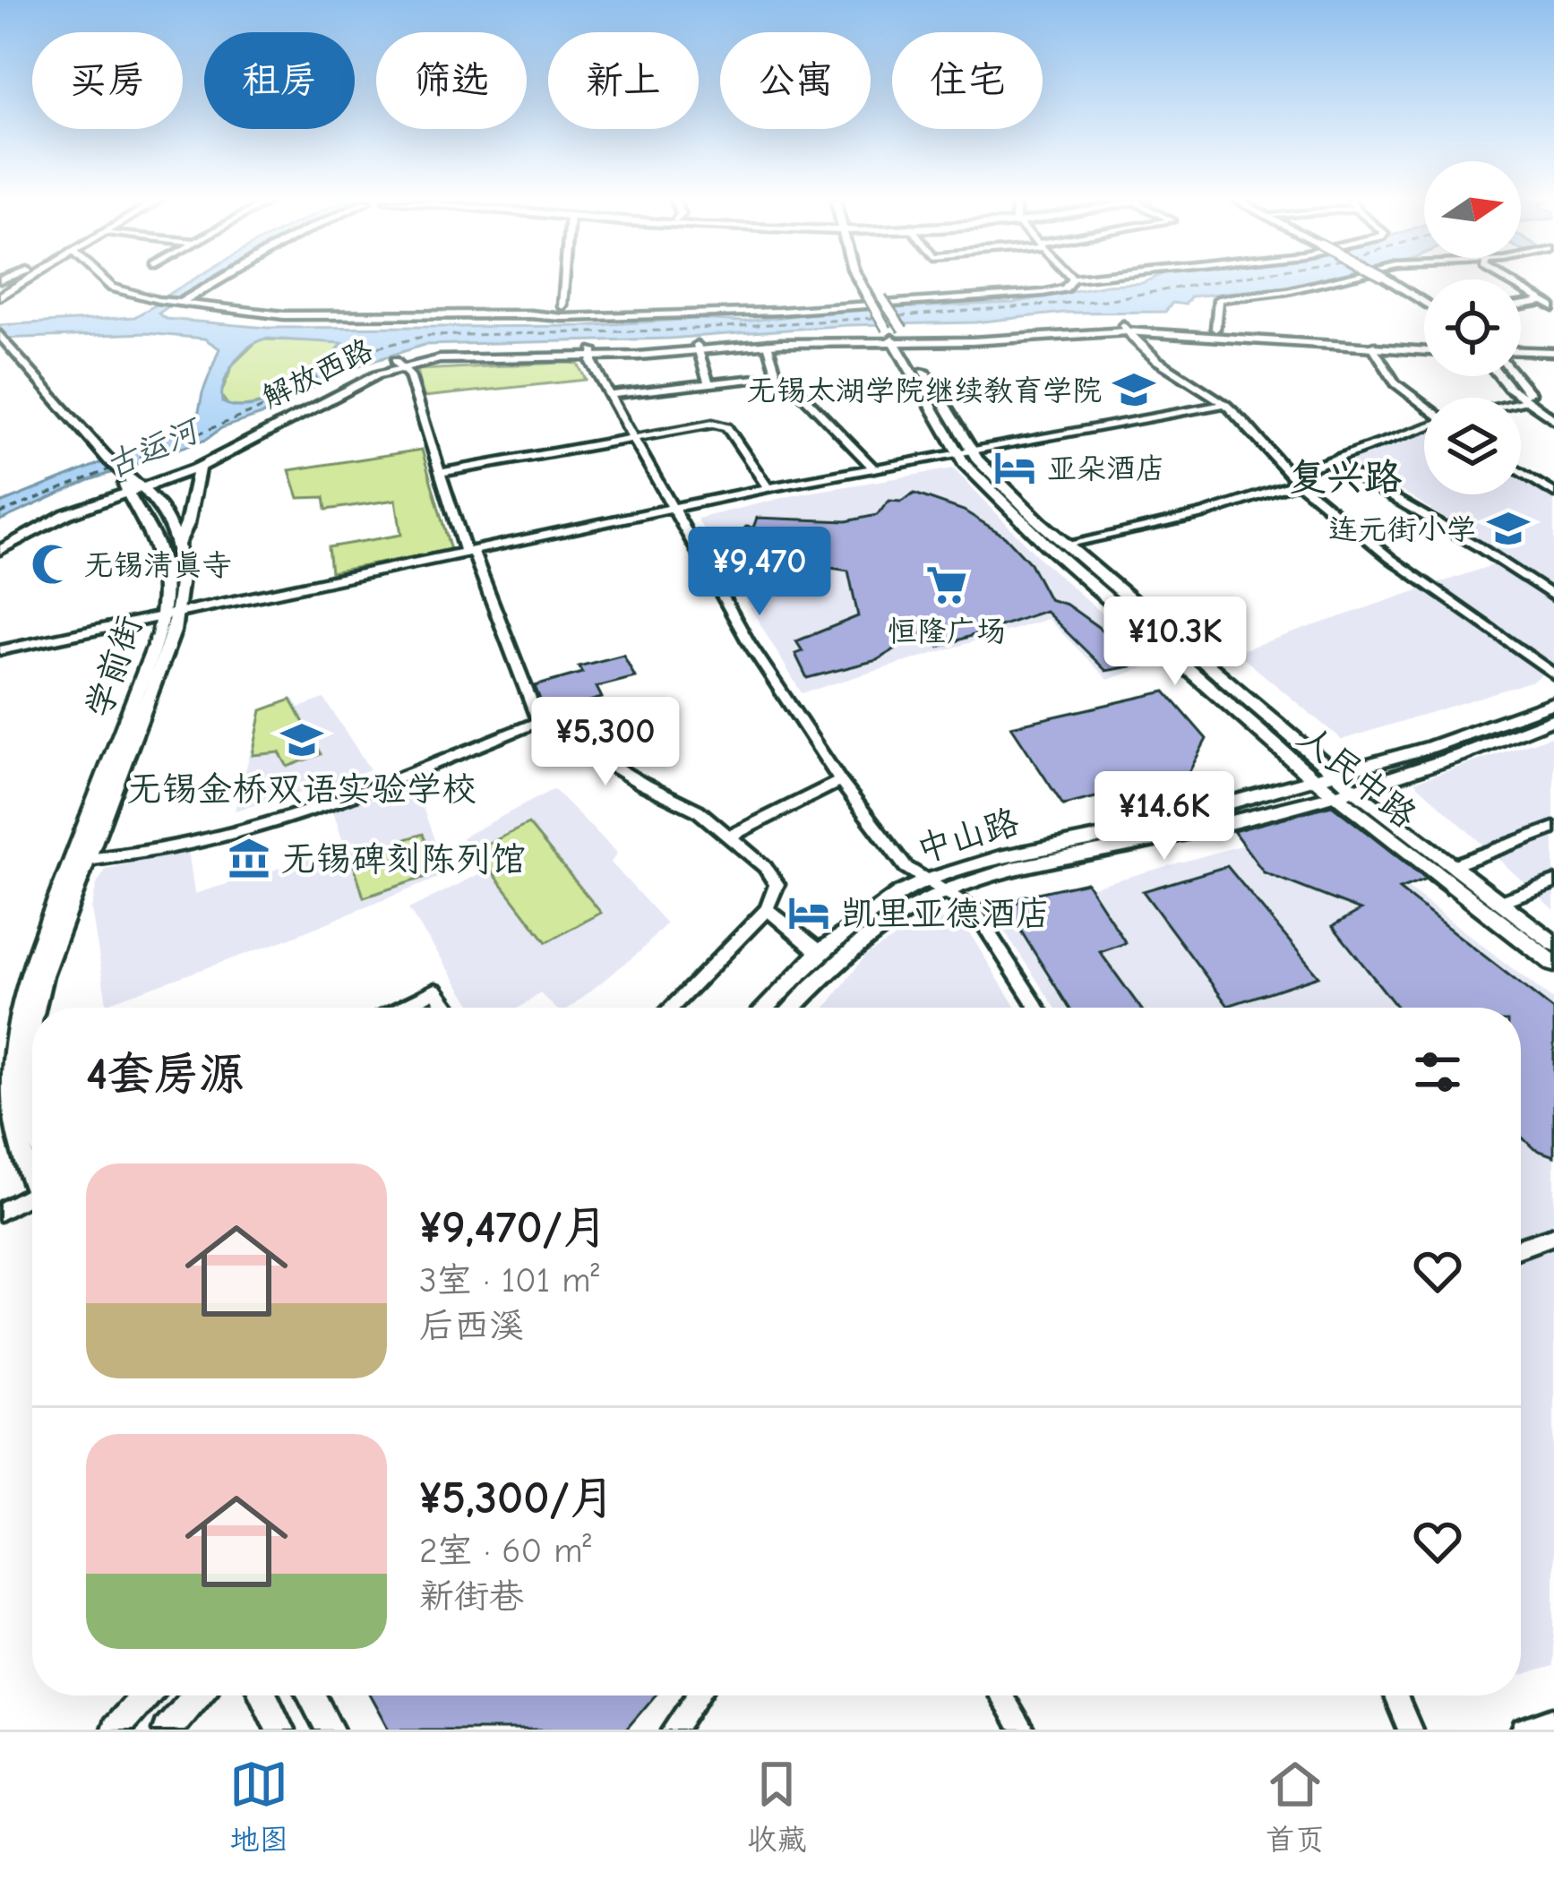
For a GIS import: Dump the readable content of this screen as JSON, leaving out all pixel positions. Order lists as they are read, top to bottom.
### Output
{
  "streets": {
    "main road": [
      "解放西路",
      "学前街",
      "人民中路",
      "中山路"
    ]
  },
  "crossings": [
    ["解放西路", "学前街"],
    ["解放西路", "人民中路"],
    ["人民中路", "中山路"]
  ],
  "districts": ["复兴路"],
  "water": ["古运河"],
  "places": {
    "school or university": ["无锡太湖学院继续教育学院", "连元街小学", "无锡金桥双语实验学校"],
    "hotel": ["亚朵酒店", "凯里亚德酒店"],
    "mosque": ["无锡清真寺"],
    "supermarket": ["恒隆广场"],
    "museum": ["无锡碑刻陈列馆"]
  },
  "north": "right",
  "page": {
    "chip": [
      "买房",
      "租房",
      "筛选",
      "新上",
      "公寓",
      "住宅"
    ],
    "price": [
      "¥9,470",
      "¥10.3K",
      "¥5,300",
      "¥14.6K"
    ],
    "heading": "4套房源",
    "list": [
      {
        "name": "¥9,470/月",
        "note": "3室 · 101 m² · 后西溪"
      },
      {
        "name": "¥5,300/月",
        "note": "2室 · 60 m² · 新街巷"
      }
    ],
    "tabs": ["地图", "收藏", "首页"]
  }
}
